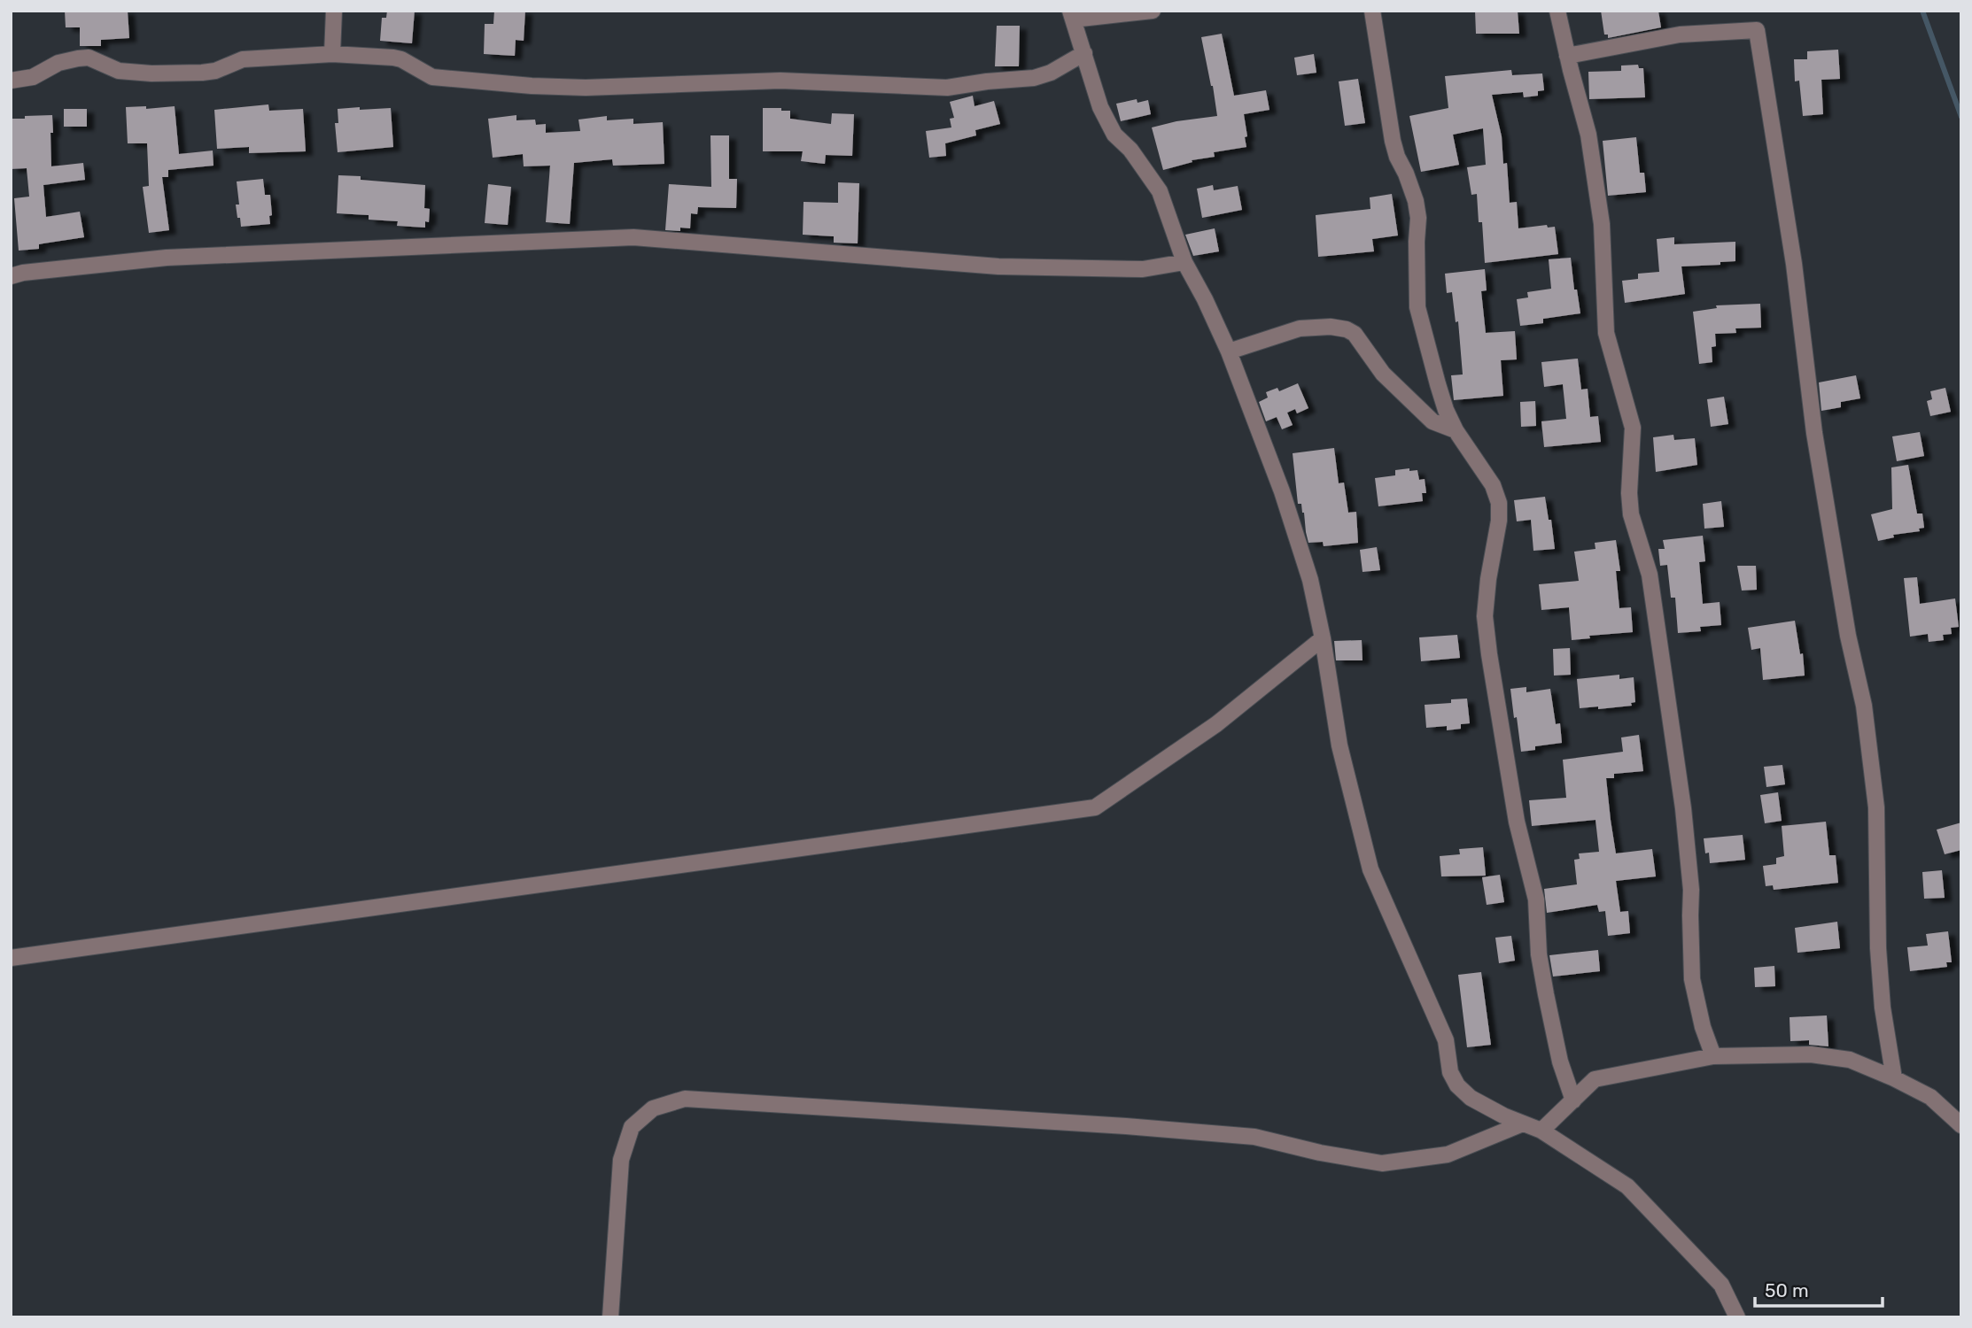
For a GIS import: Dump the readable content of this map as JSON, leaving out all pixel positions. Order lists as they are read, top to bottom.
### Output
{
  "scale_bar": "50 m"
}
